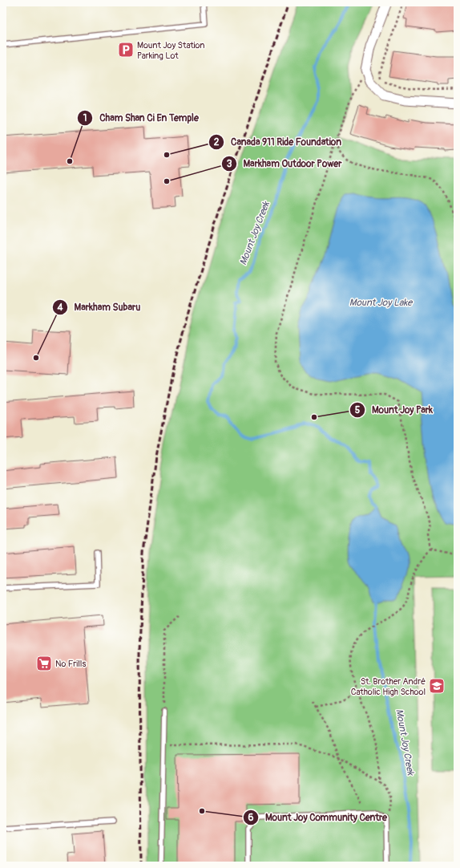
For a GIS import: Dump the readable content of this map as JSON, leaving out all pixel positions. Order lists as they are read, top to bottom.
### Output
{
  "water": ["Mount Joy Creek", "Mount Joy Lake"],
  "places": {
    "parking": ["Mount Joy Station Parking Lot"],
    "other": [
      "Canada 911 Ride Foundation",
      "Cham Shan Ci En Temple",
      "Markham Outdoor Power",
      "Markham Subaru",
      "Mount Joy Park",
      "Mount Joy Community Centre"
    ],
    "supermarket": ["No Frills"],
    "school or university": ["St. Brother André Catholic High School"]
  }
}
